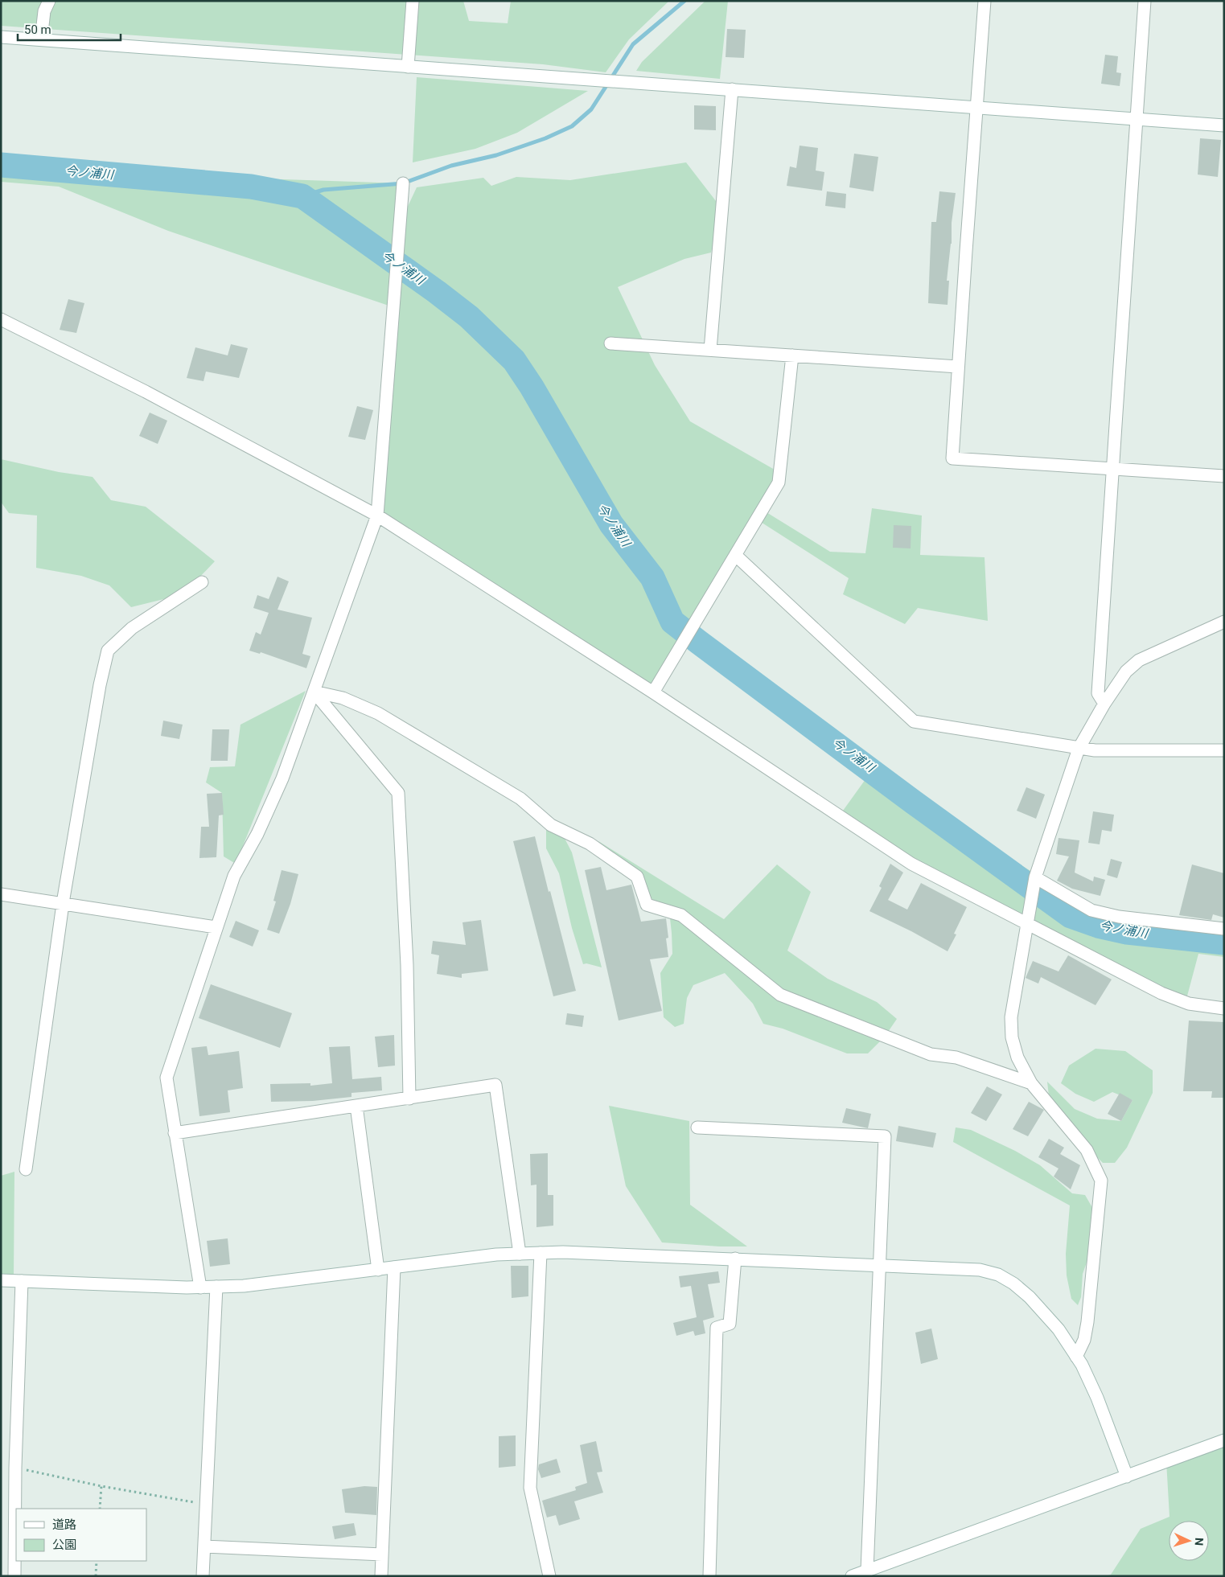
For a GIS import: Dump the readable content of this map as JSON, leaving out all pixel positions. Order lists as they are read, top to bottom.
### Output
{
  "water": ["今ノ浦川"],
  "legend": ["道路", "公園"],
  "scale_bar": "50 m",
  "north": "right"
}
